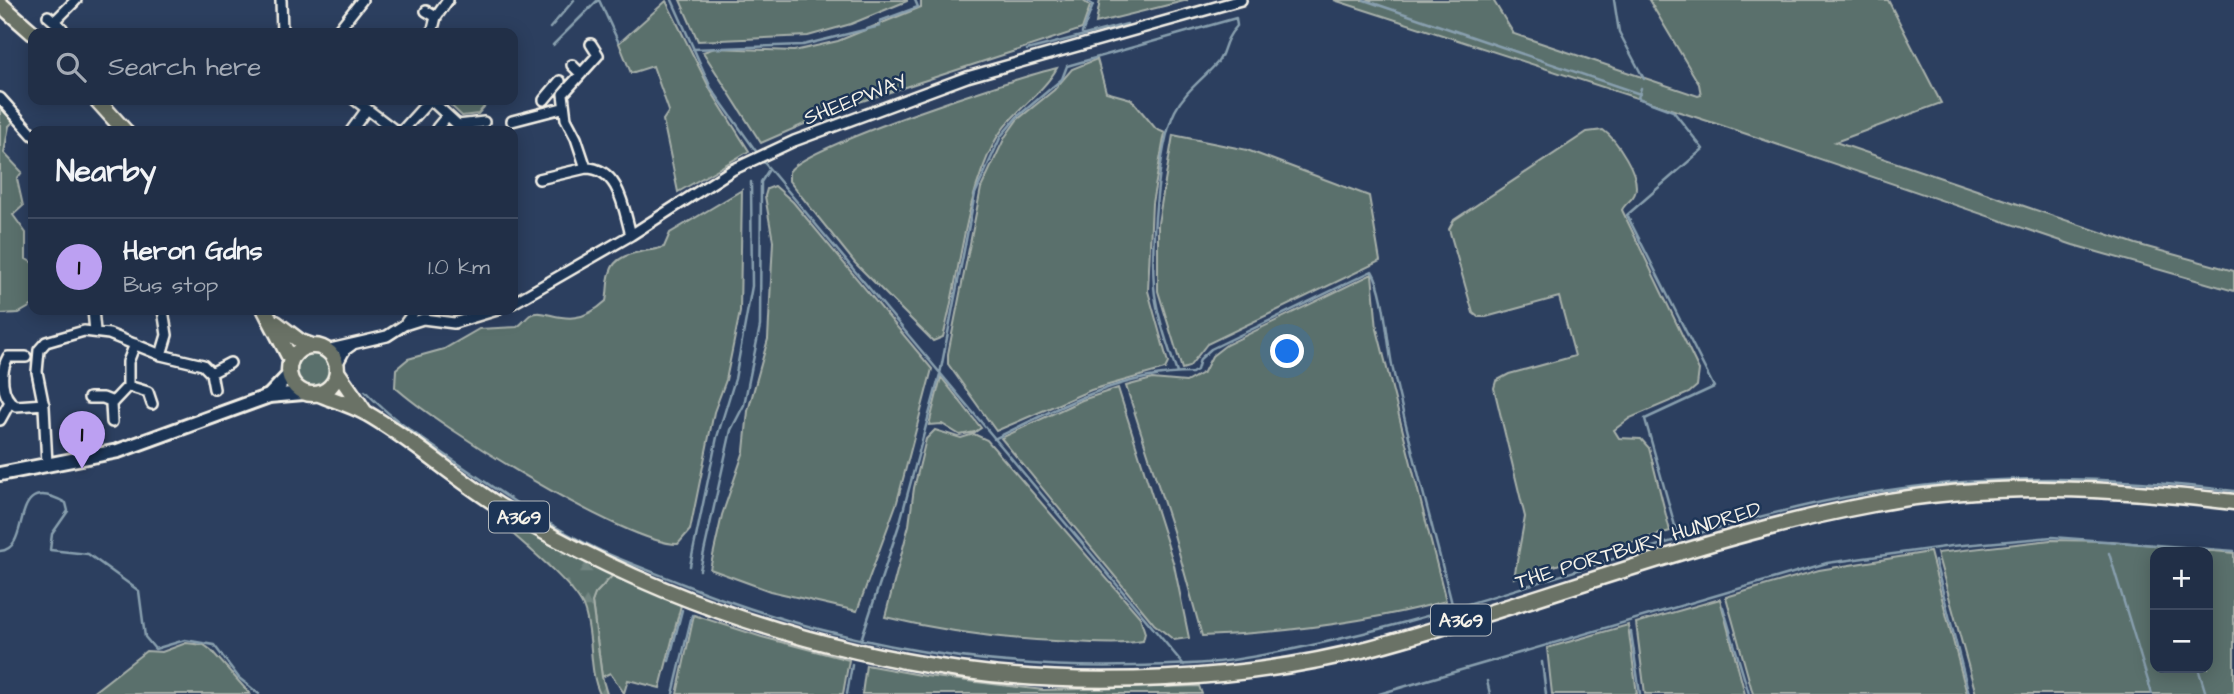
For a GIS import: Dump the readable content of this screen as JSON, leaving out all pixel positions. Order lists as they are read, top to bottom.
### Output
{
  "streets": {
    "main road": ["A369", "THE PORTBURY HUNDRED"],
    "street": ["SHEEPWAY"]
  },
  "page": {
    "search": "Search here",
    "heading": "Nearby",
    "list": [
      {
        "mark": "1",
        "name": "Heron Gdns",
        "note": "Bus stop",
        "value": "1.0 km"
      }
    ],
    "pins": "1",
    "map_buttons": ["+", "−"]
  }
}
